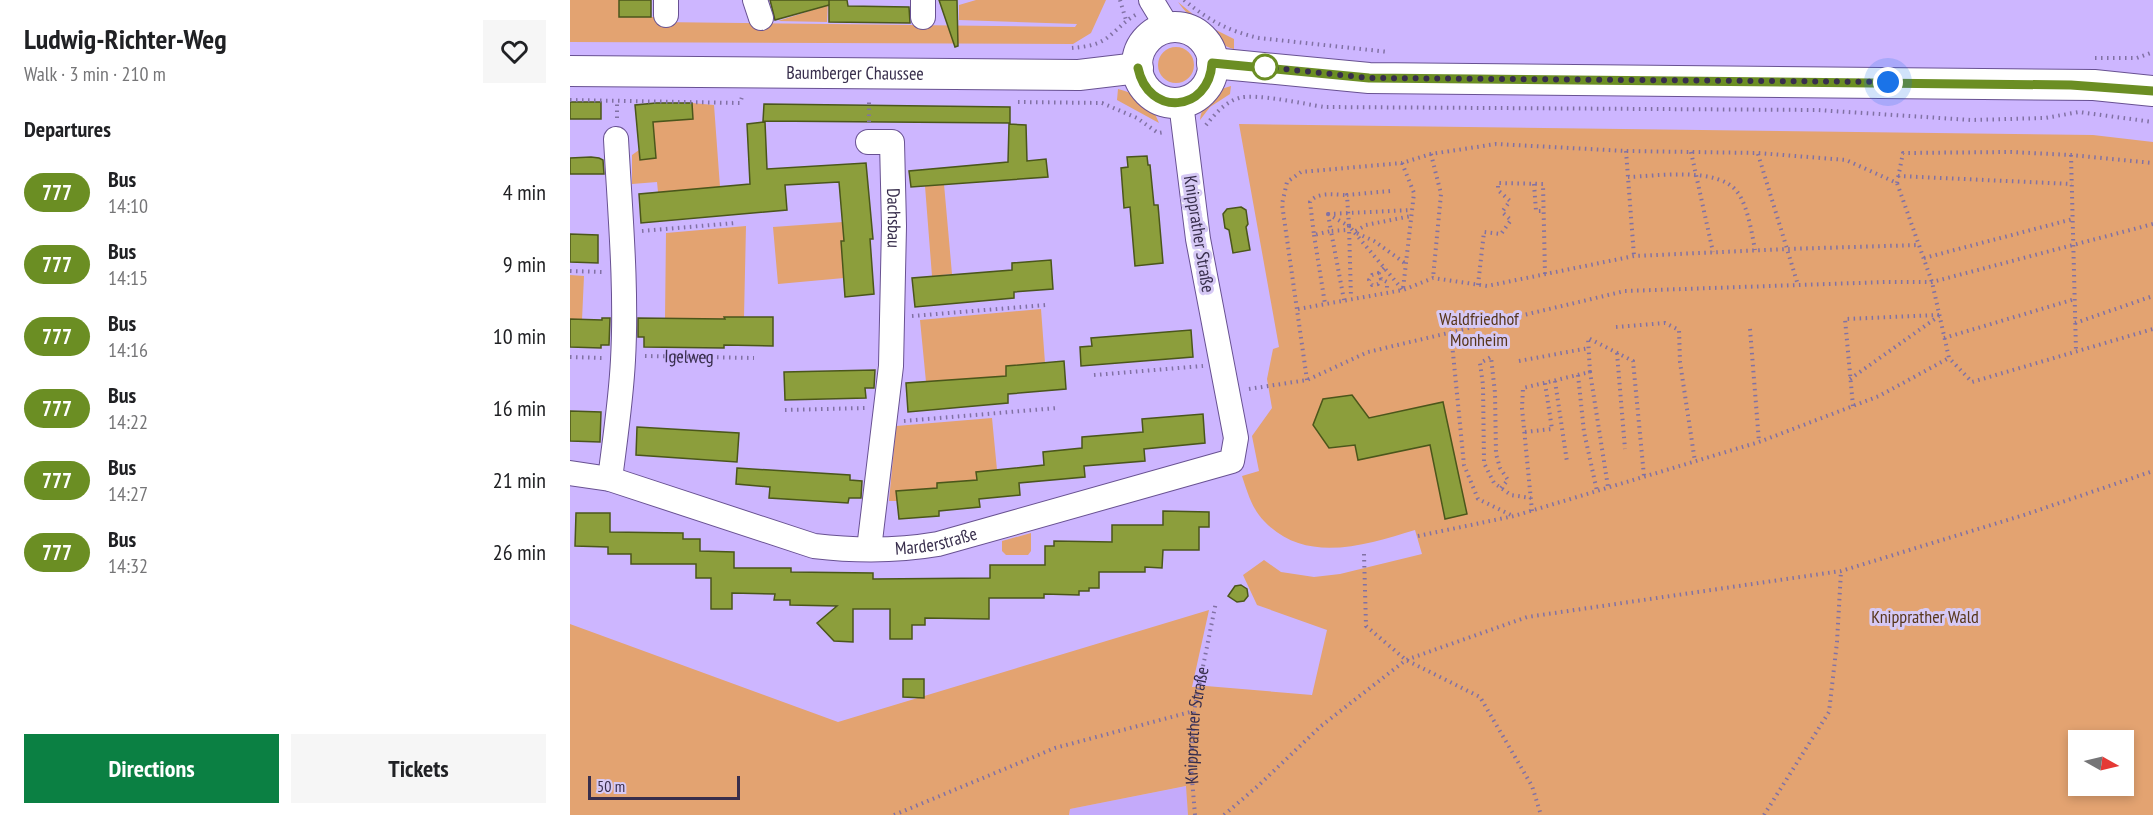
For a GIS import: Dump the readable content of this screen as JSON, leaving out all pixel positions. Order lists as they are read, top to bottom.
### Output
{
  "streets": {
    "street": [
      "Baumberger Chaussee",
      "Dachsbau",
      "Knipprather Straße",
      "Marderstraße"
    ],
    "path": ["Igelweg"]
  },
  "crossings": [
    ["Dachsbau", "Marderstraße"],
    ["Knipprather Straße", "Marderstraße"]
  ],
  "parks": ["Waldfriedhof Monheim", "Knipprather Wald"],
  "lines": ["bus line 777"],
  "scale_bar": "50 m",
  "north": "right",
  "page": {
    "heading": [
      ["Ludwig-Richter-Weg", "Walk · 3 min · 210 m"],
      "Departures"
    ],
    "list": [
      {
        "mark": "777",
        "name": "Bus",
        "note": "14:10",
        "value": "4 min"
      },
      {
        "mark": "777",
        "name": "Bus",
        "note": "14:15",
        "value": "9 min"
      },
      {
        "mark": "777",
        "name": "Bus",
        "note": "14:16",
        "value": "10 min"
      },
      {
        "mark": "777",
        "name": "Bus",
        "note": "14:22",
        "value": "16 min"
      },
      {
        "mark": "777",
        "name": "Bus",
        "note": "14:27",
        "value": "21 min"
      },
      {
        "mark": "777",
        "name": "Bus",
        "note": "14:32",
        "value": "26 min"
      }
    ],
    "buttons": ["Directions", "Tickets"],
    "scale": "50 m"
  }
}
